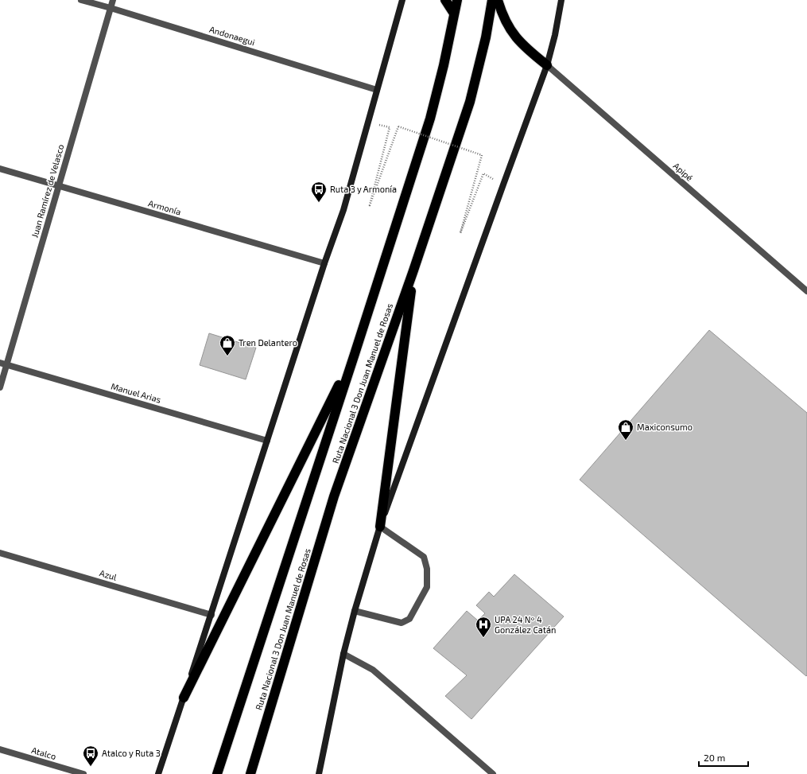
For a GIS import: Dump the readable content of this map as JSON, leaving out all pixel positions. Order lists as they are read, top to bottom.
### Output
{
  "streets": {
    "highway": ["Ruta Nacional 3 Don Juan Manuel de Rosas"],
    "street": [
      "Andonaegui",
      "Apipé",
      "Juan Ramírez de Velasco",
      "Armonía",
      "Manuel Arias",
      "Azul",
      "Atalco"
    ]
  },
  "crossings": [
    ["Andonaegui", "Juan Ramírez de Velasco"],
    ["Juan Ramírez de Velasco", "Armonía"],
    ["Juan Ramírez de Velasco", "Manuel Arias"]
  ],
  "places": {
    "bus stop": ["Ruta 3 y Armonía", "Atalco y Ruta 3"],
    "shop": ["Tren Delantero", "Maxiconsumo"],
    "hospital": ["UPA 24 Nº 4 González Catán"]
  },
  "scale_bar": "20 m"
}
